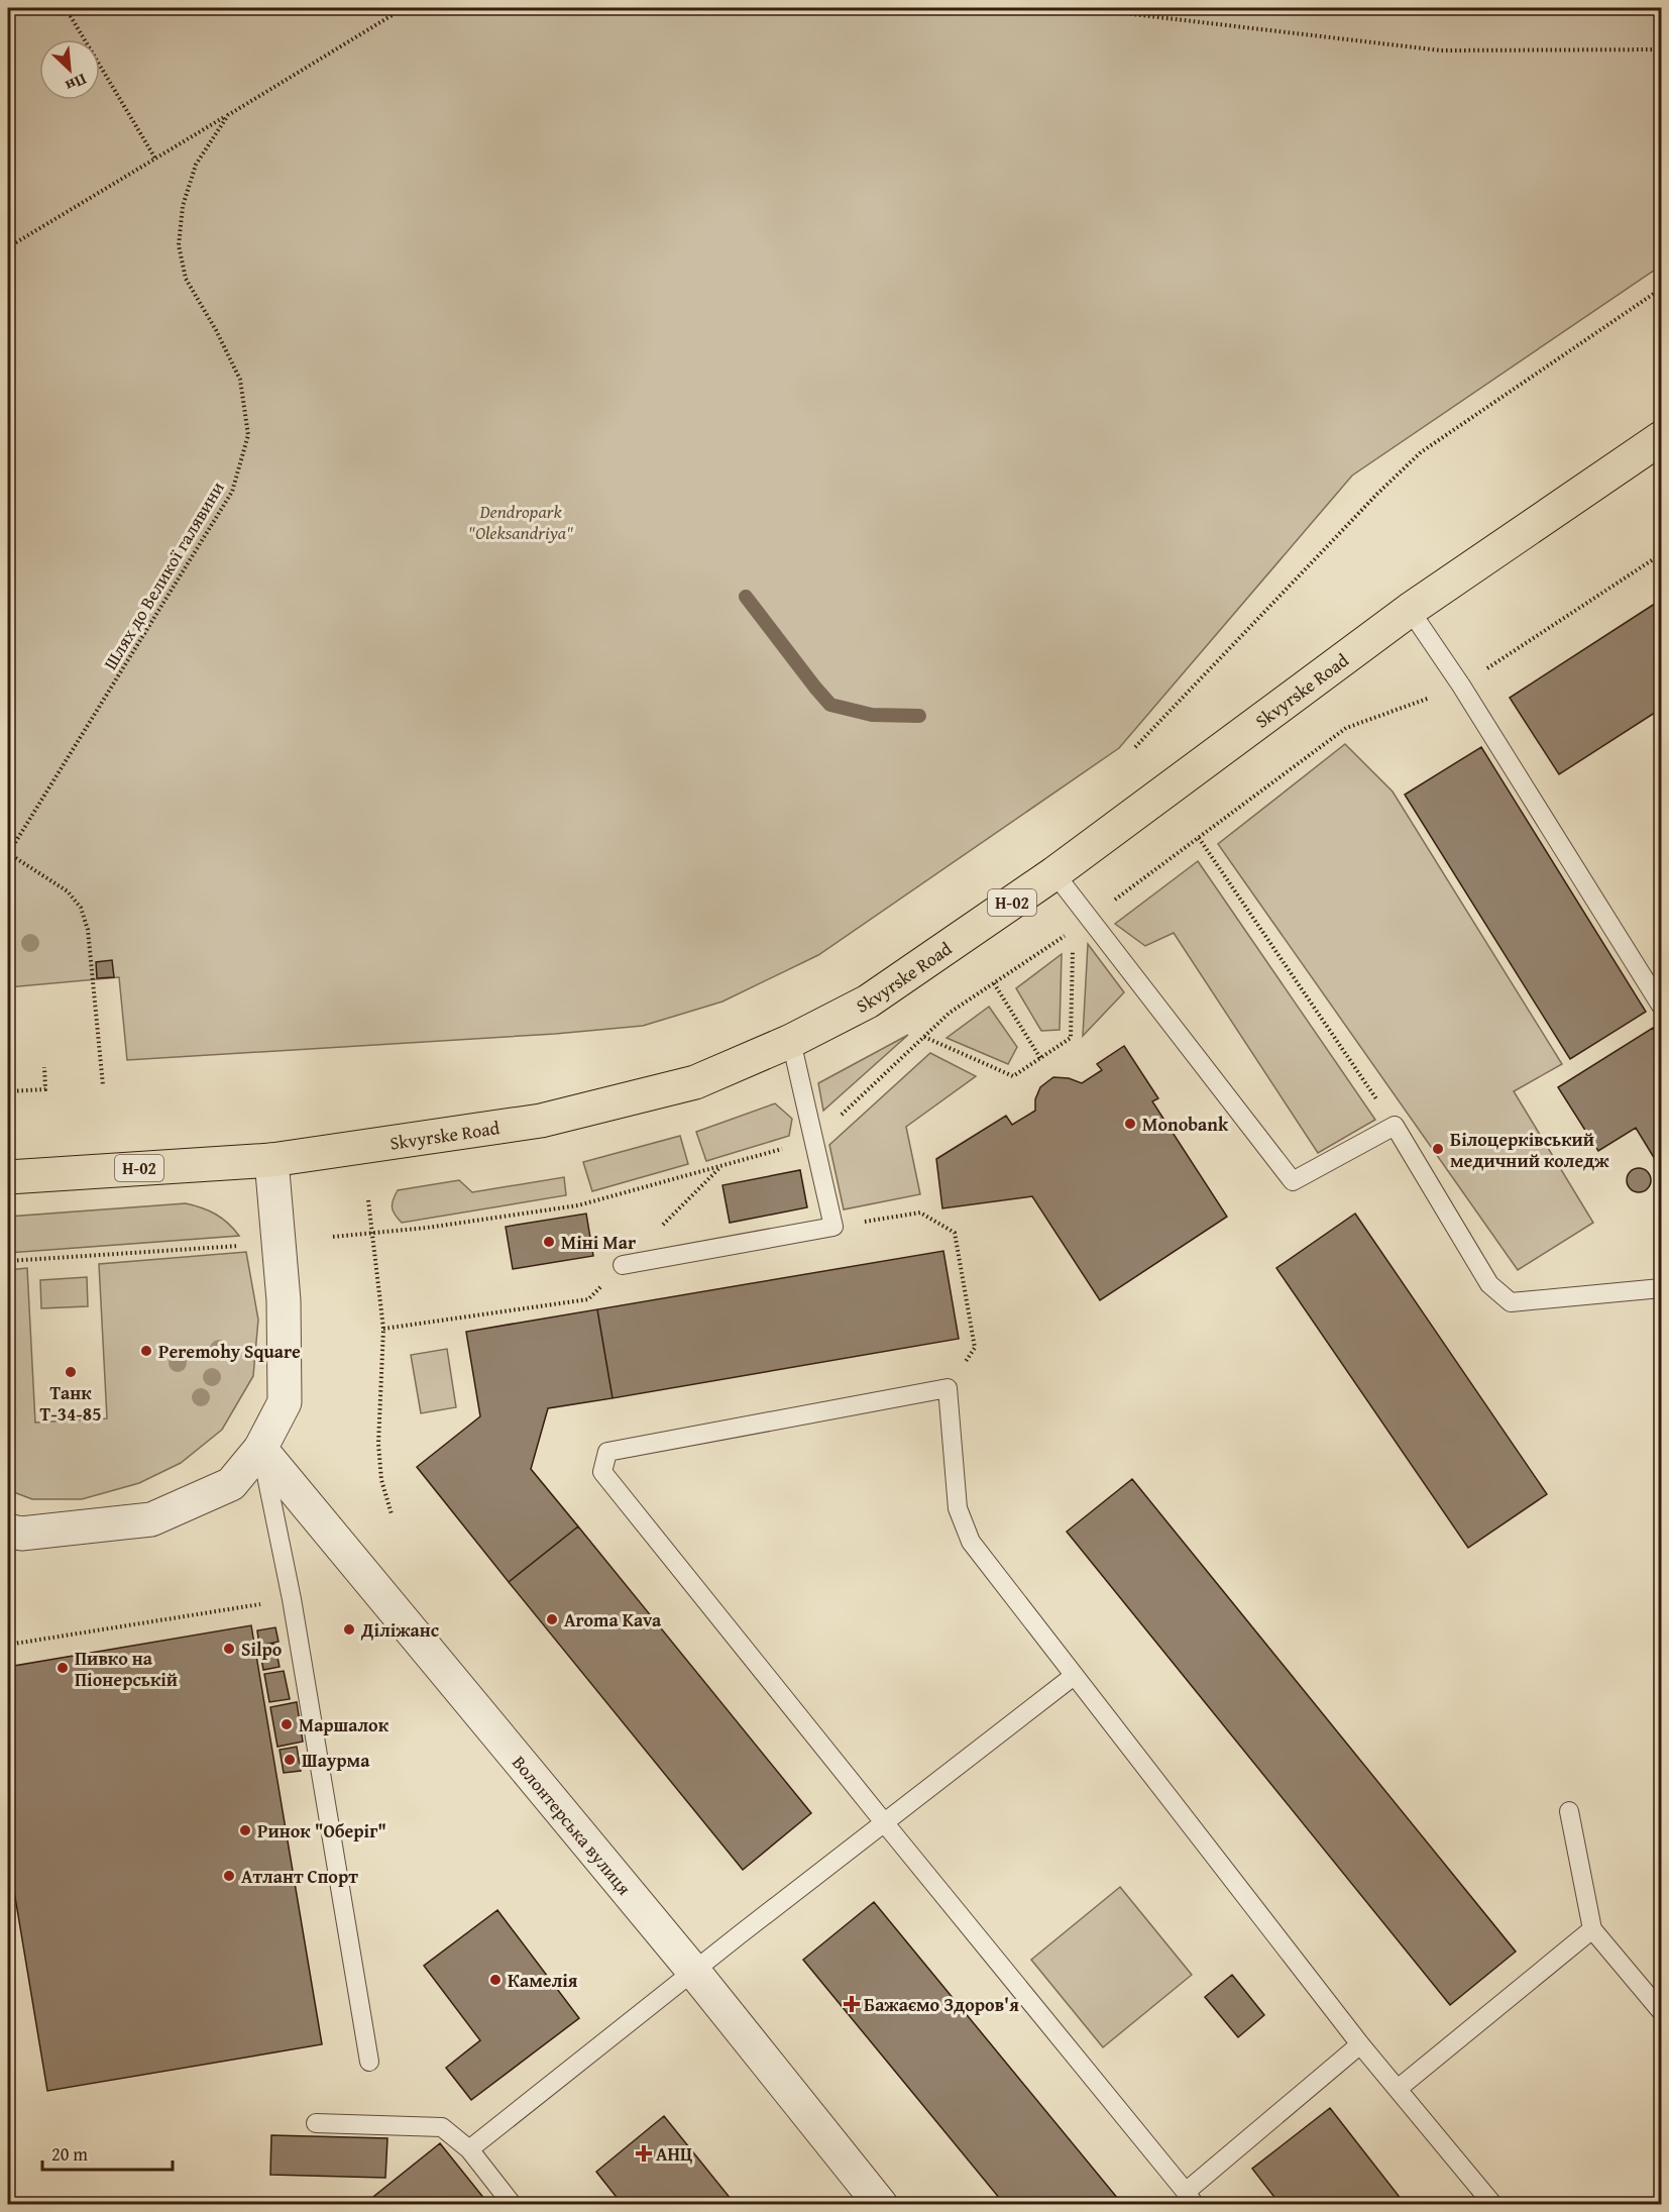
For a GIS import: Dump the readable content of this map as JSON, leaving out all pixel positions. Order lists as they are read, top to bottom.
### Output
{
  "streets": {
    "main road": ["Skvyrske Road", "Н-02"],
    "street": ["Волонтерська вулиця"],
    "path": ["Шлях до Великої галявини"]
  },
  "parks": ["Dendropark \"Oleksandriya\""],
  "places": {
    "other": [
      "Monobank",
      "Білоцерківський медичний коледж",
      "Міні Mar",
      "Peremohy Square",
      "Танк Т-34-85",
      "Aroma Kava",
      "Діліжанс",
      "Silpo",
      "Пивко на Піонерській",
      "Маршалок",
      "Шаурма",
      "Ринок \"Оберіг\"",
      "Атлант Спорт",
      "Камелія"
    ],
    "health": ["Бажаємо Здоров'я", "АНЦ"]
  },
  "scale_bar": "20 m",
  "north": "bottom right"
}
